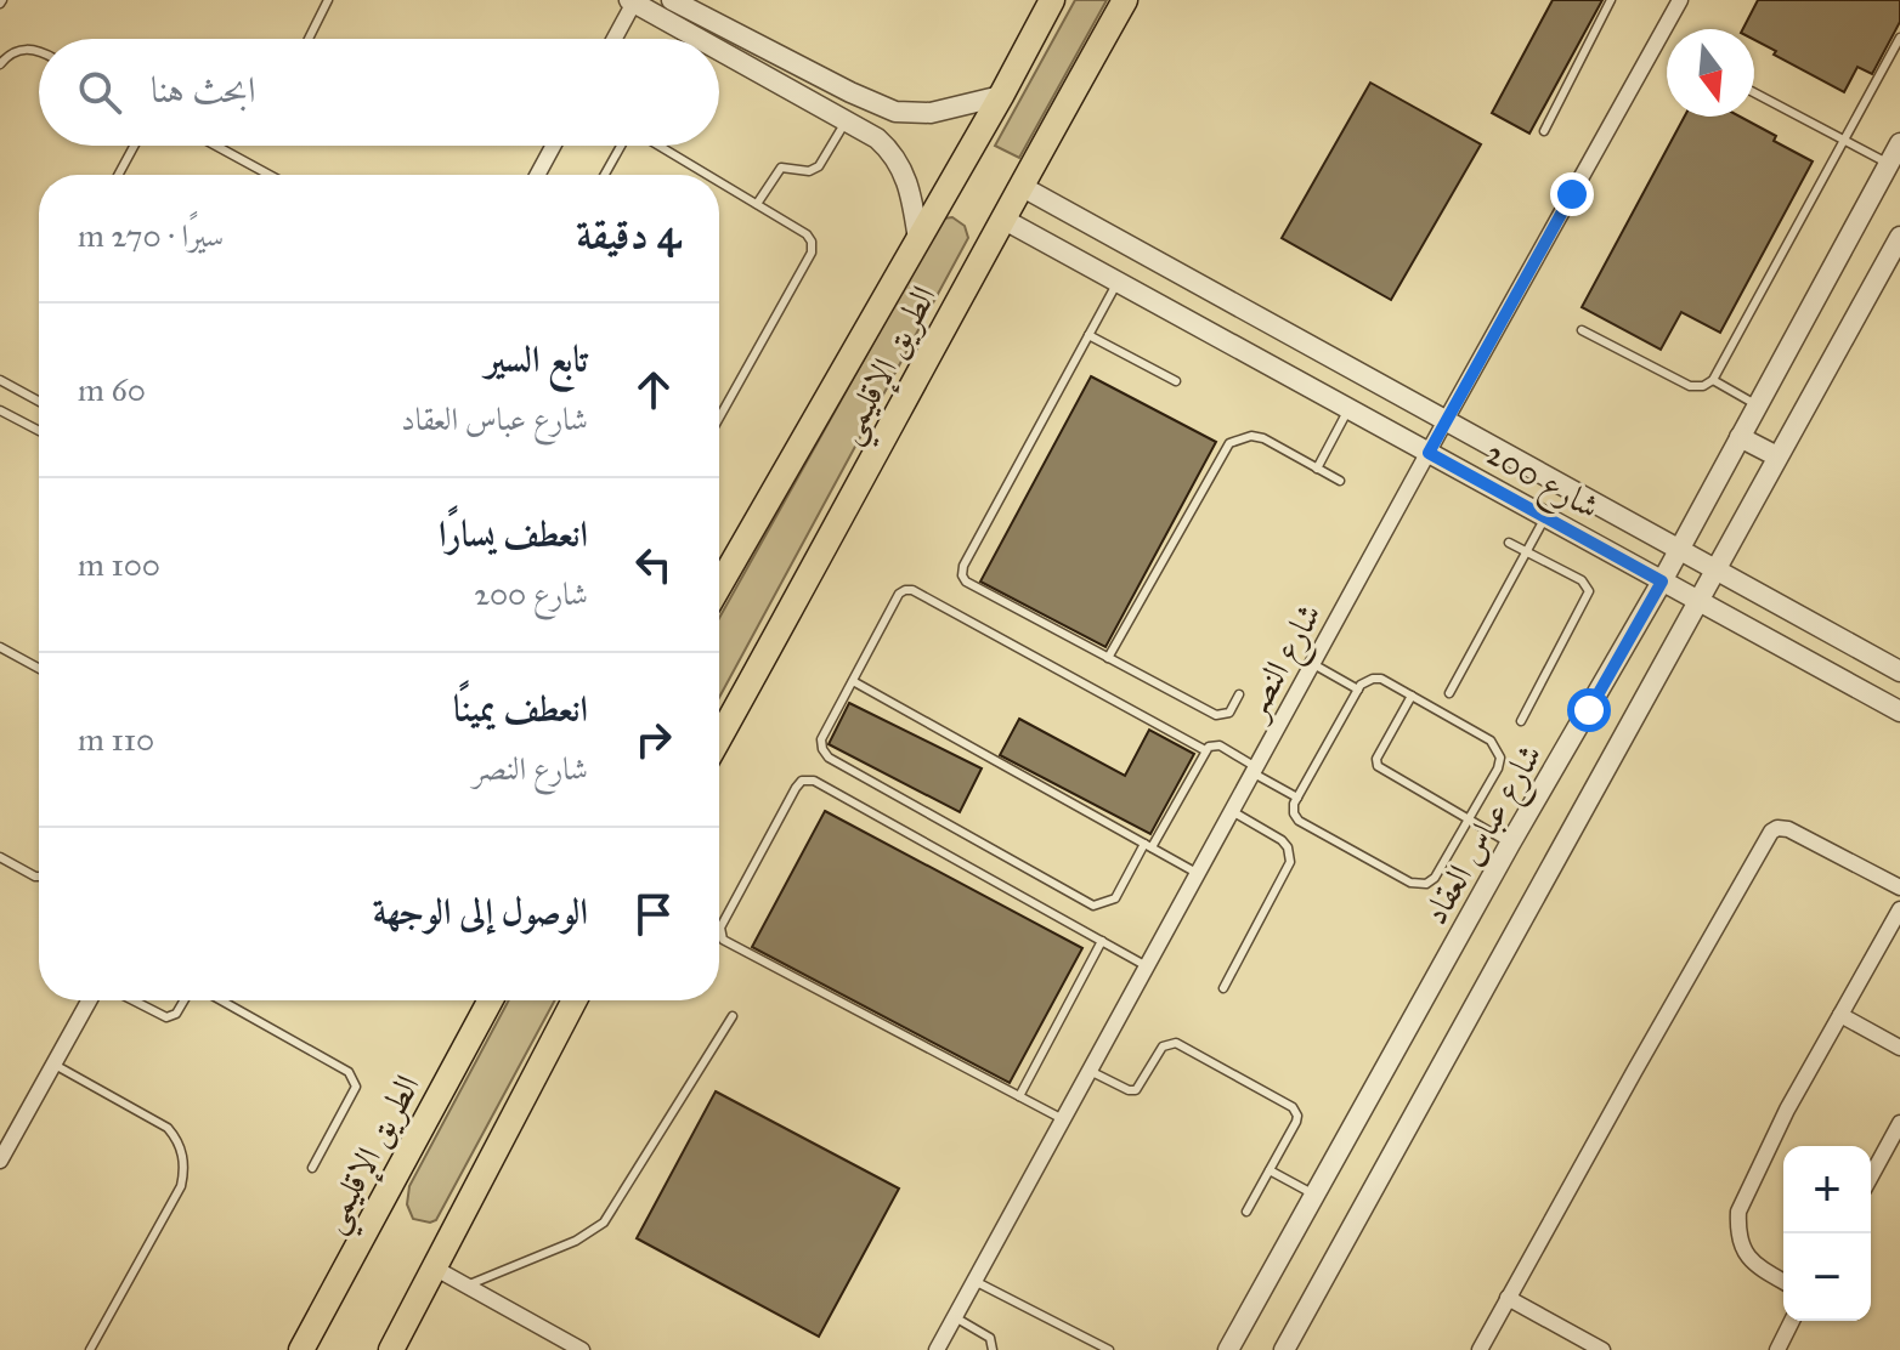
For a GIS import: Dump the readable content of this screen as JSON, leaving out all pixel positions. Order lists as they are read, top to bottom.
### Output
{
  "streets": {
    "highway": ["الطريق الإقليمي"],
    "street": ["شارع 200", "شارع النصر", "شارع عباس العقاد"]
  },
  "crossings": [
    ["الطريق الإقليمي", "شارع 200"],
    ["شارع 200", "شارع النصر"],
    ["شارع 200", "شارع عباس العقاد"]
  ],
  "north": "bottom",
  "page": {
    "search": "ابحث هنا",
    "heading": ["4 دقيقة", "سيرًا · 270 m"],
    "list": [
      ["تابع السير", "شارع عباس العقاد", "60 m"],
      ["انعطف يسارًا", "شارع 200", "100 m"],
      ["انعطف يمينًا", "شارع النصر", "110 m"],
      "الوصول إلى الوجهة"
    ],
    "map_buttons": ["+", "−"]
  }
}
